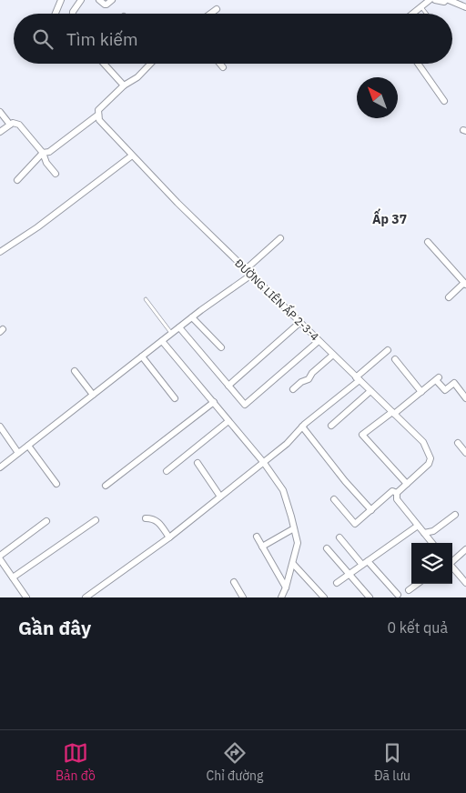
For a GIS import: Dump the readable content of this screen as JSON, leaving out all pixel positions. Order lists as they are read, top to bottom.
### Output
{
  "streets": {
    "street": ["ĐƯỜNG LIÊN ẤP 2-3-4"]
  },
  "districts": ["Ấp 37"],
  "north": "top left",
  "page": {
    "search": "Tìm kiếm",
    "heading": ["Gần đây", "0 kết quả"],
    "nav": ["Bản đồ", "Chỉ đường", "Đã lưu"]
  }
}
